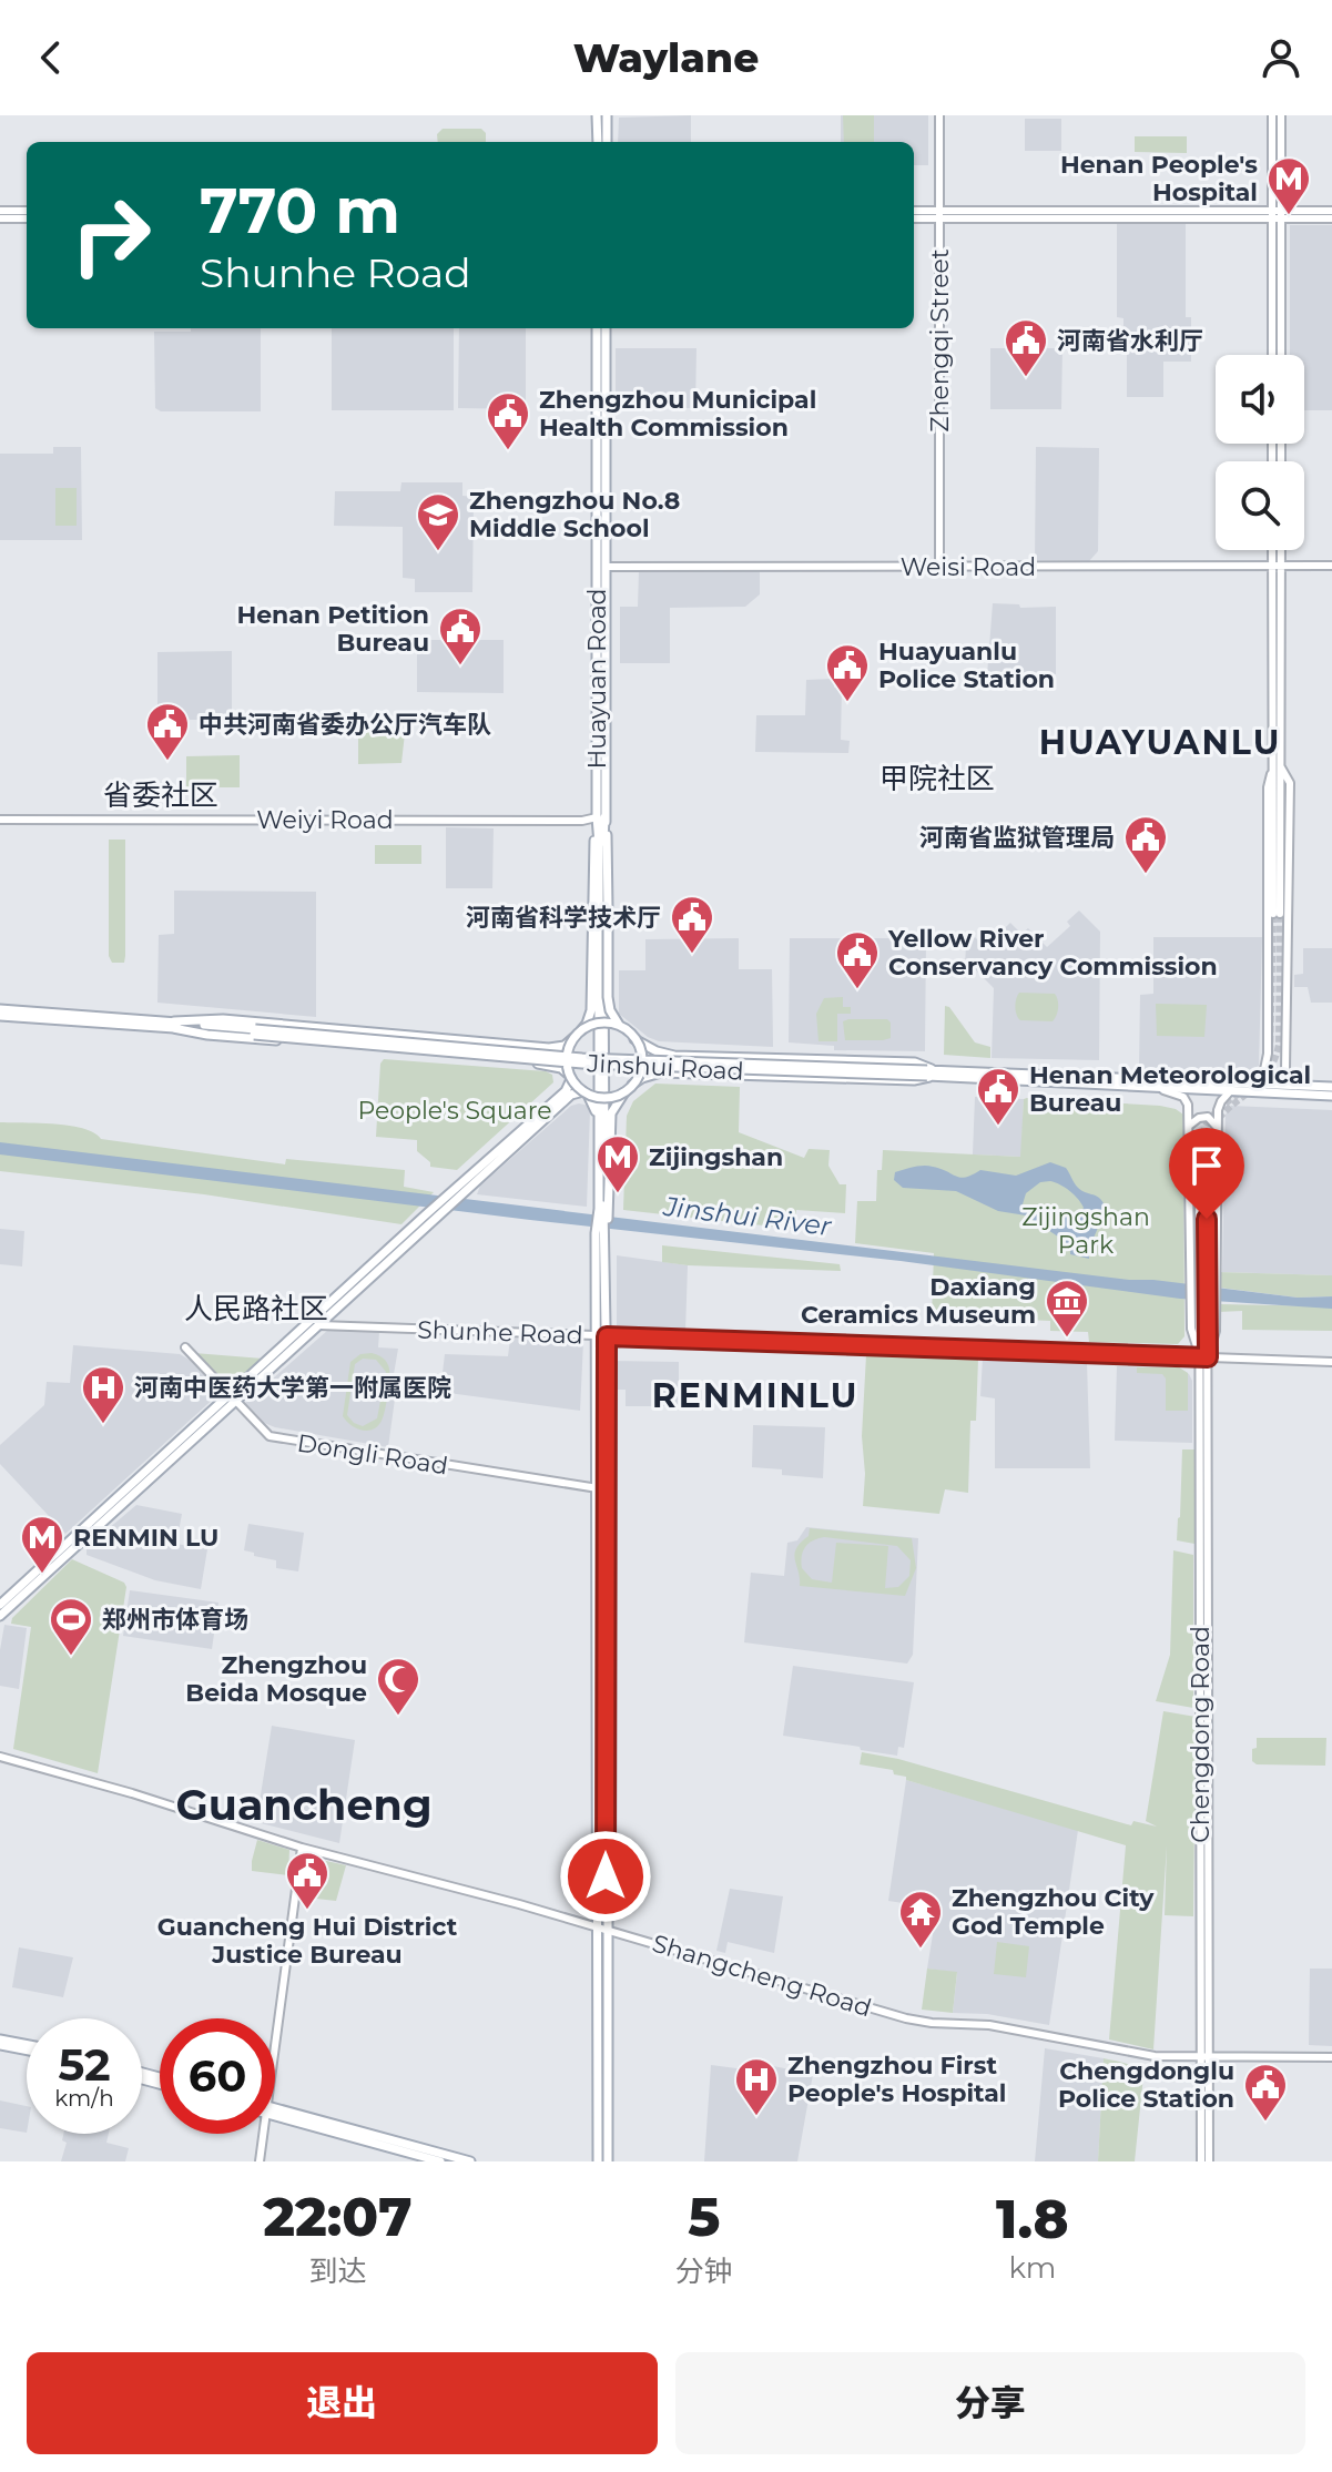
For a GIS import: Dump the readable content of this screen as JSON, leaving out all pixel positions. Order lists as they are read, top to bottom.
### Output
{
  "streets": {
    "main road": ["Huayuan Road", "Jinshui Road"],
    "street": [
      "Zhengqi Street",
      "Weisi Road",
      "Weiyi Road",
      "Shunhe Road",
      "Dongli Road",
      "Chengdong Road",
      "Shangcheng Road"
    ]
  },
  "crossings": [
    ["Zhengqi Street", "Weisi Road"],
    ["Weisi Road", "Huayuan Road"],
    ["Huayuan Road", "Weiyi Road"],
    ["Shunhe Road", "Chengdong Road"],
    ["Chengdong Road", "Shangcheng Road"]
  ],
  "districts": [
    "HUAYUANLU",
    "甲院社区",
    "省委社区",
    "人民路社区",
    "RENMINLU",
    "Guancheng"
  ],
  "water": ["Jinshui River"],
  "parks": ["People's Square", "Zijingshan Park"],
  "places": {
    "metro station": ["Henan People's Hospital", "Zijingshan", "RENMIN LU"],
    "public building": [
      "河南省水利厅",
      "Zhengzhou Municipal Health Commission",
      "Henan Petition Bureau",
      "Huayuanlu Police Station",
      "中共河南省委办公厅汽车队",
      "河南省监狱管理局",
      "河南省科学技术厅",
      "Yellow River Conservancy Commission",
      "Henan Meteorological Bureau",
      "Guancheng Hui District Justice Bureau",
      "Chengdonglu Police Station"
    ],
    "school or university": ["Zhengzhou No.8 Middle School"],
    "museum": ["Daxiang Ceramics Museum"],
    "hospital": ["河南中医药大学第一附属医院", "Zhengzhou First People's Hospital"],
    "sports": ["郑州市体育场"],
    "mosque": ["Zhengzhou Beida Mosque"],
    "temple": ["Zhengzhou City God Temple"]
  },
  "page": {
    "header": "Waylane",
    "turn": ["770 m", "Shunhe Road"],
    "speed": "52 km/h",
    "limit": "60",
    "eta": [
      "22:07",
      "到达",
      "5",
      "分钟",
      "1.8",
      "km"
    ],
    "buttons": ["退出", "分享"]
  }
}
